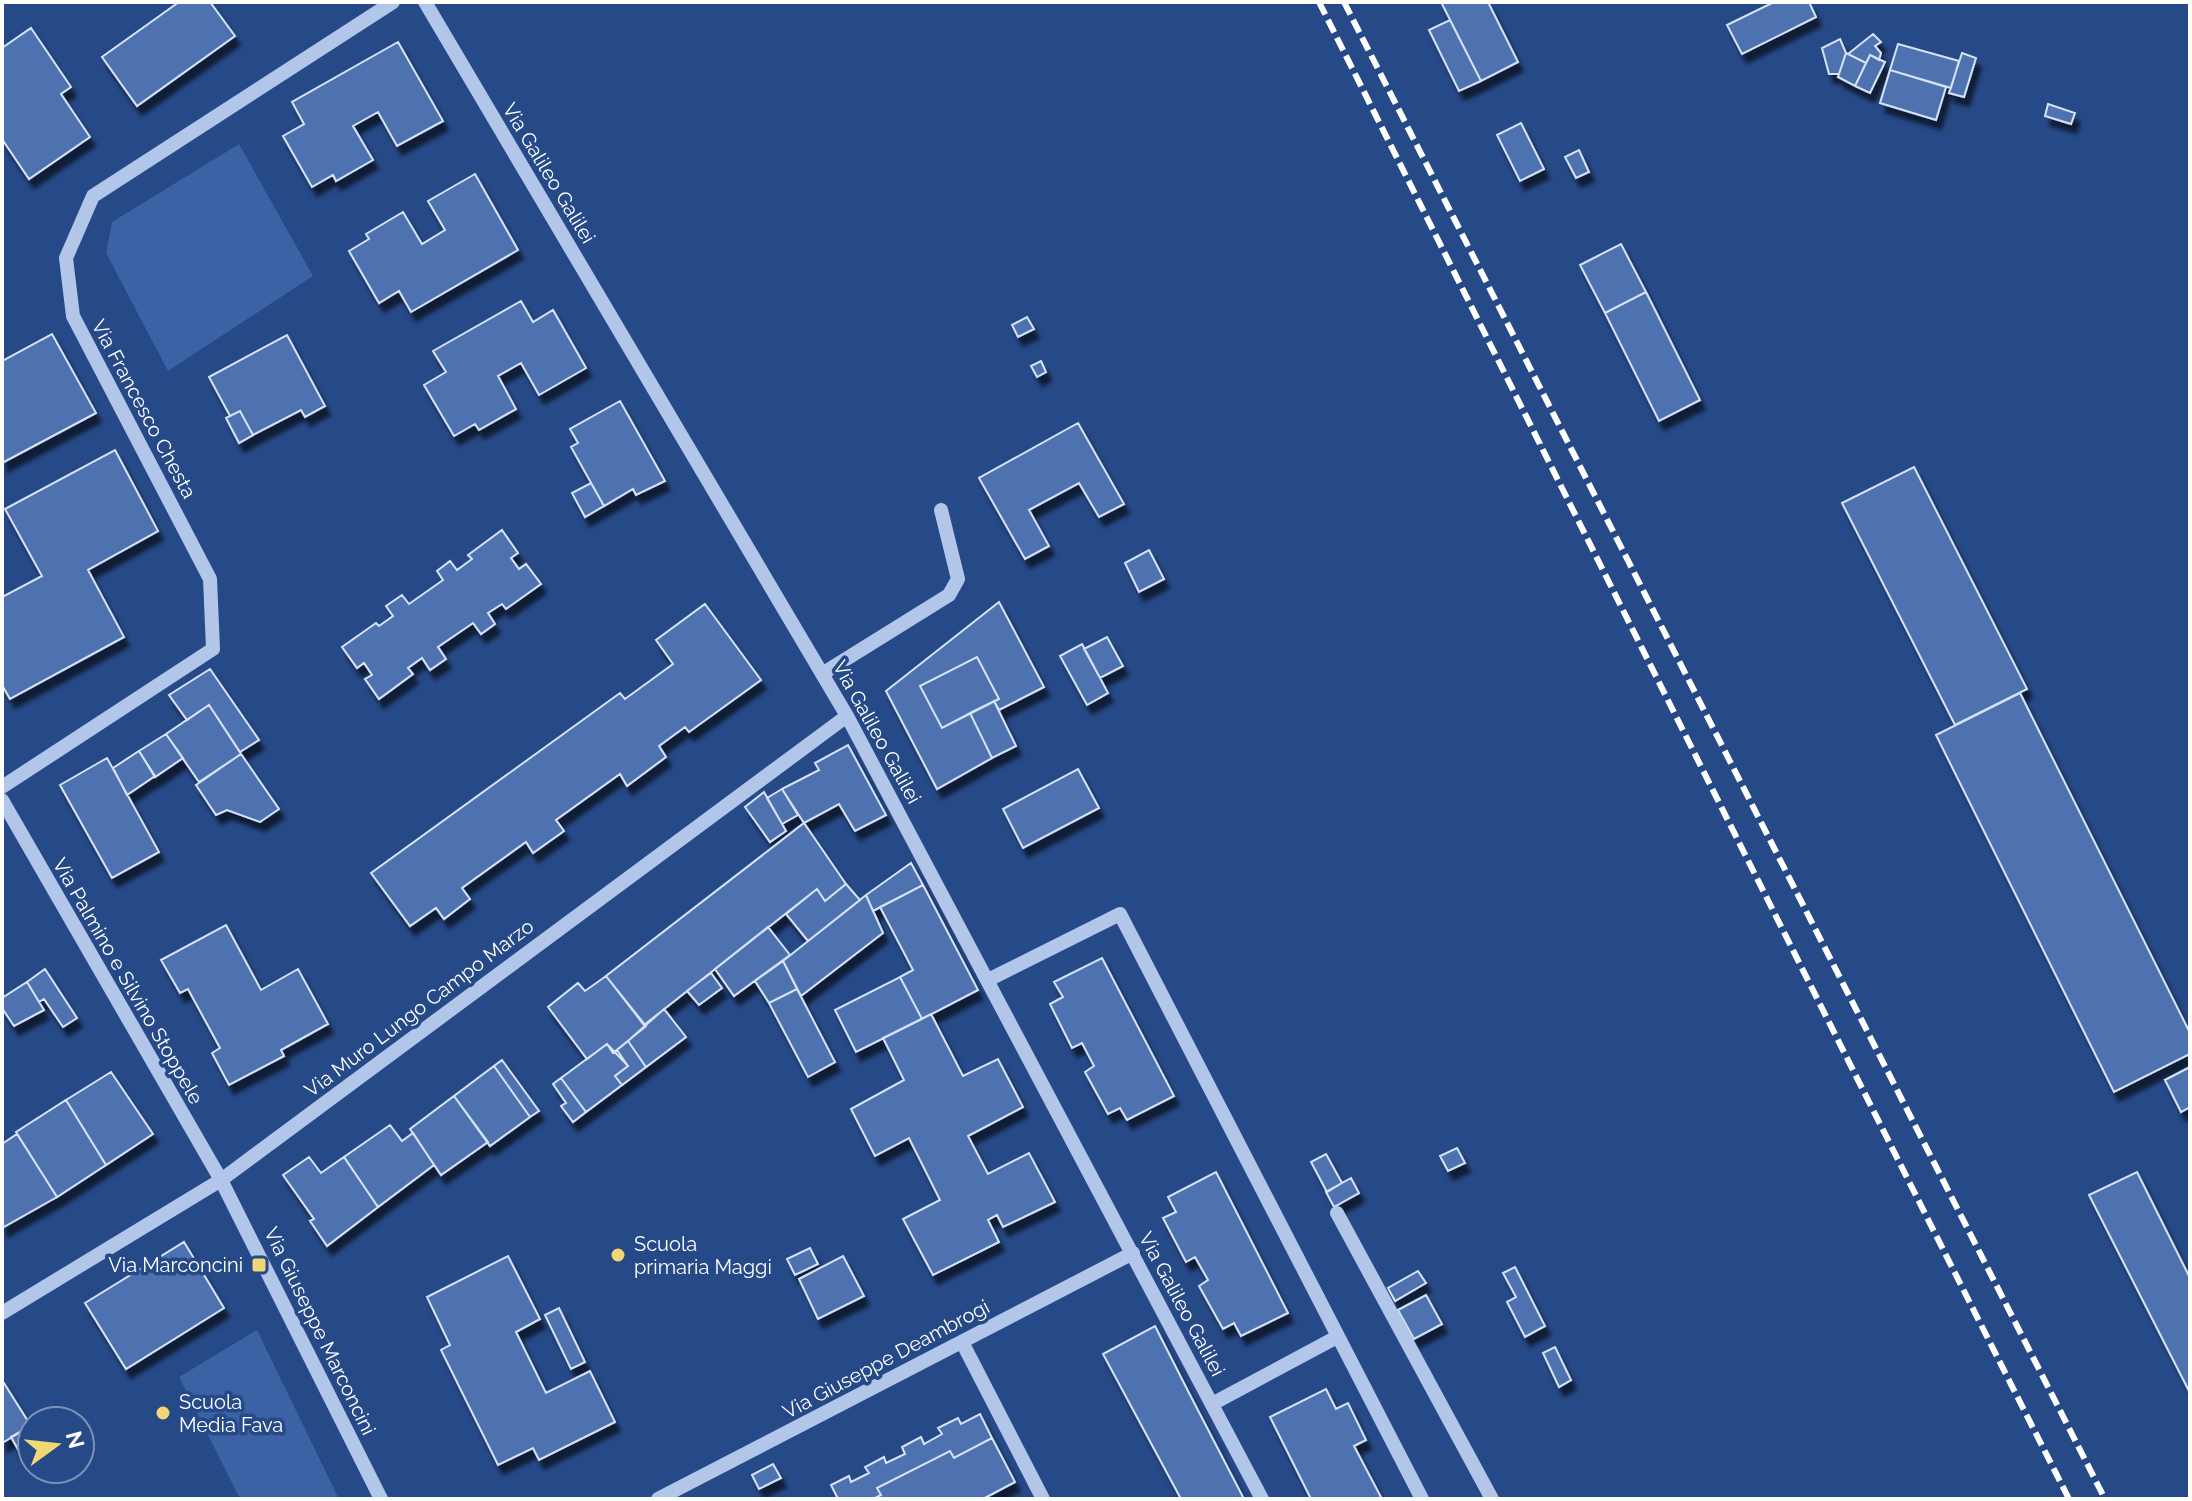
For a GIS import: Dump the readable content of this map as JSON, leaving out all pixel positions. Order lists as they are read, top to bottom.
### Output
{
  "streets": {
    "street": [
      "Via Galileo Galilei",
      "Via Francesco Chesta",
      "Via Palmino e Silvino Stoppele",
      "Via Muro Lungo Campo Marzo",
      "Via Giuseppe Marconcini",
      "Via Giuseppe Deambrogi"
    ]
  },
  "crossings": [
    ["Via Galileo Galilei", "Via Muro Lungo Campo Marzo"],
    ["Via Galileo Galilei", "Via Giuseppe Deambrogi"],
    ["Via Palmino e Silvino Stoppele", "Via Muro Lungo Campo Marzo"],
    ["Via Palmino e Silvino Stoppele", "Via Giuseppe Marconcini"],
    ["Via Muro Lungo Campo Marzo", "Via Giuseppe Marconcini"]
  ],
  "places": {
    "other": ["Scuola primaria Maggi", "Scuola Media Fava"],
    "transit": ["Via Marconcini"]
  },
  "north": "right"
}
